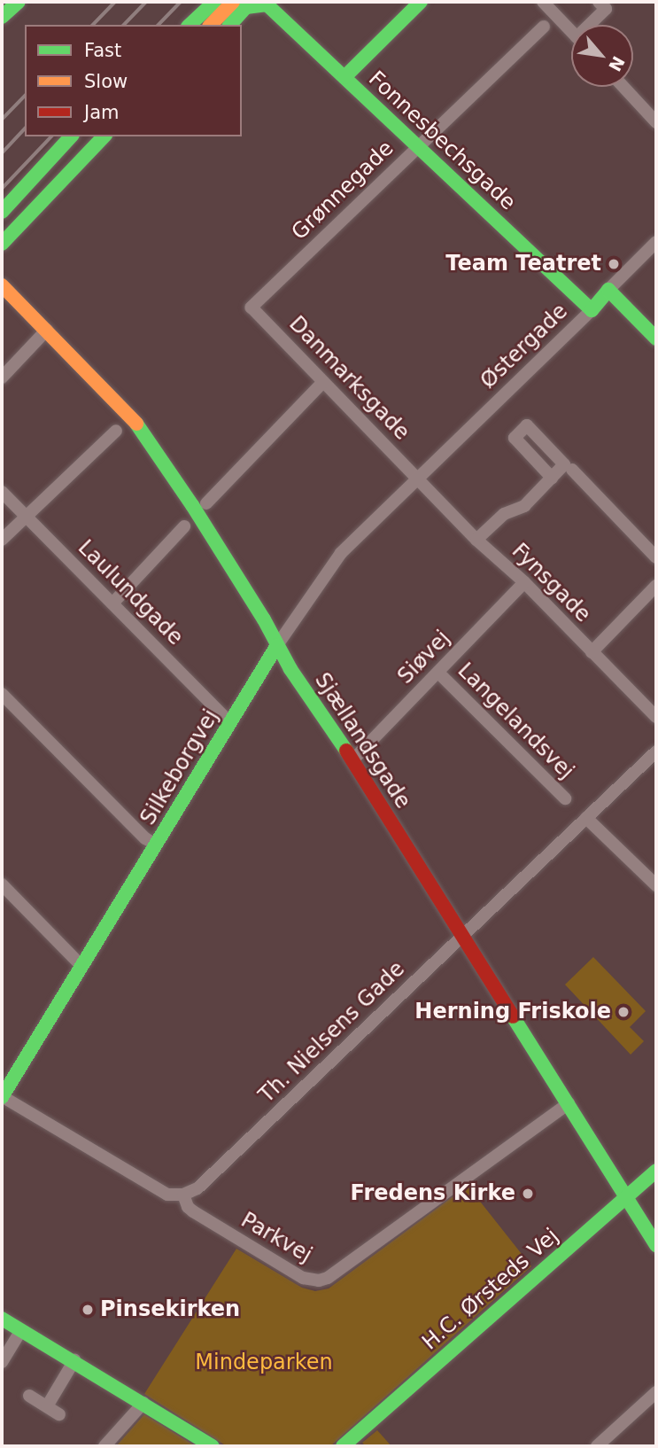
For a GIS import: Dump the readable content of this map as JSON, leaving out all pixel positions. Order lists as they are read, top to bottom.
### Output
{
  "streets": {
    "street": [
      "Fonnesbechsgade",
      "Grønnegade",
      "Østergade",
      "Danmarksgade",
      "Fynsgade",
      "Laulundgade",
      "Siøvej",
      "Langelandsvej",
      "Sjællandsgade",
      "Silkeborgvej",
      "Th. Nielsens Gade",
      "Parkvej",
      "H.C. Ørsteds Vej"
    ]
  },
  "crossings": [
    ["Fonnesbechsgade", "Grønnegade"],
    ["Fonnesbechsgade", "Østergade"],
    ["Grønnegade", "Danmarksgade"],
    ["Østergade", "Danmarksgade"],
    ["Østergade", "Fynsgade"],
    ["Østergade", "Silkeborgvej"],
    ["Danmarksgade", "Fynsgade"],
    ["Danmarksgade", "Silkeborgvej"],
    ["Fynsgade", "Siøvej"],
    ["Fynsgade", "Silkeborgvej"],
    ["Laulundgade", "Silkeborgvej"],
    ["Siøvej", "Langelandsvej"],
    ["Siøvej", "Sjællandsgade"],
    ["Sjællandsgade", "Silkeborgvej"],
    ["Sjællandsgade", "Th. Nielsens Gade"],
    ["Sjællandsgade", "Parkvej"],
    ["Sjællandsgade", "H.C. Ørsteds Vej"],
    ["Th. Nielsens Gade", "Parkvej"]
  ],
  "parks": ["Mindeparken"],
  "places": [
    "Team Teatret",
    "Herning Friskole",
    "Fredens Kirke",
    "Pinsekirken"
  ],
  "legend": ["Fast", "Slow", "Jam"],
  "north": "bottom right"
}
